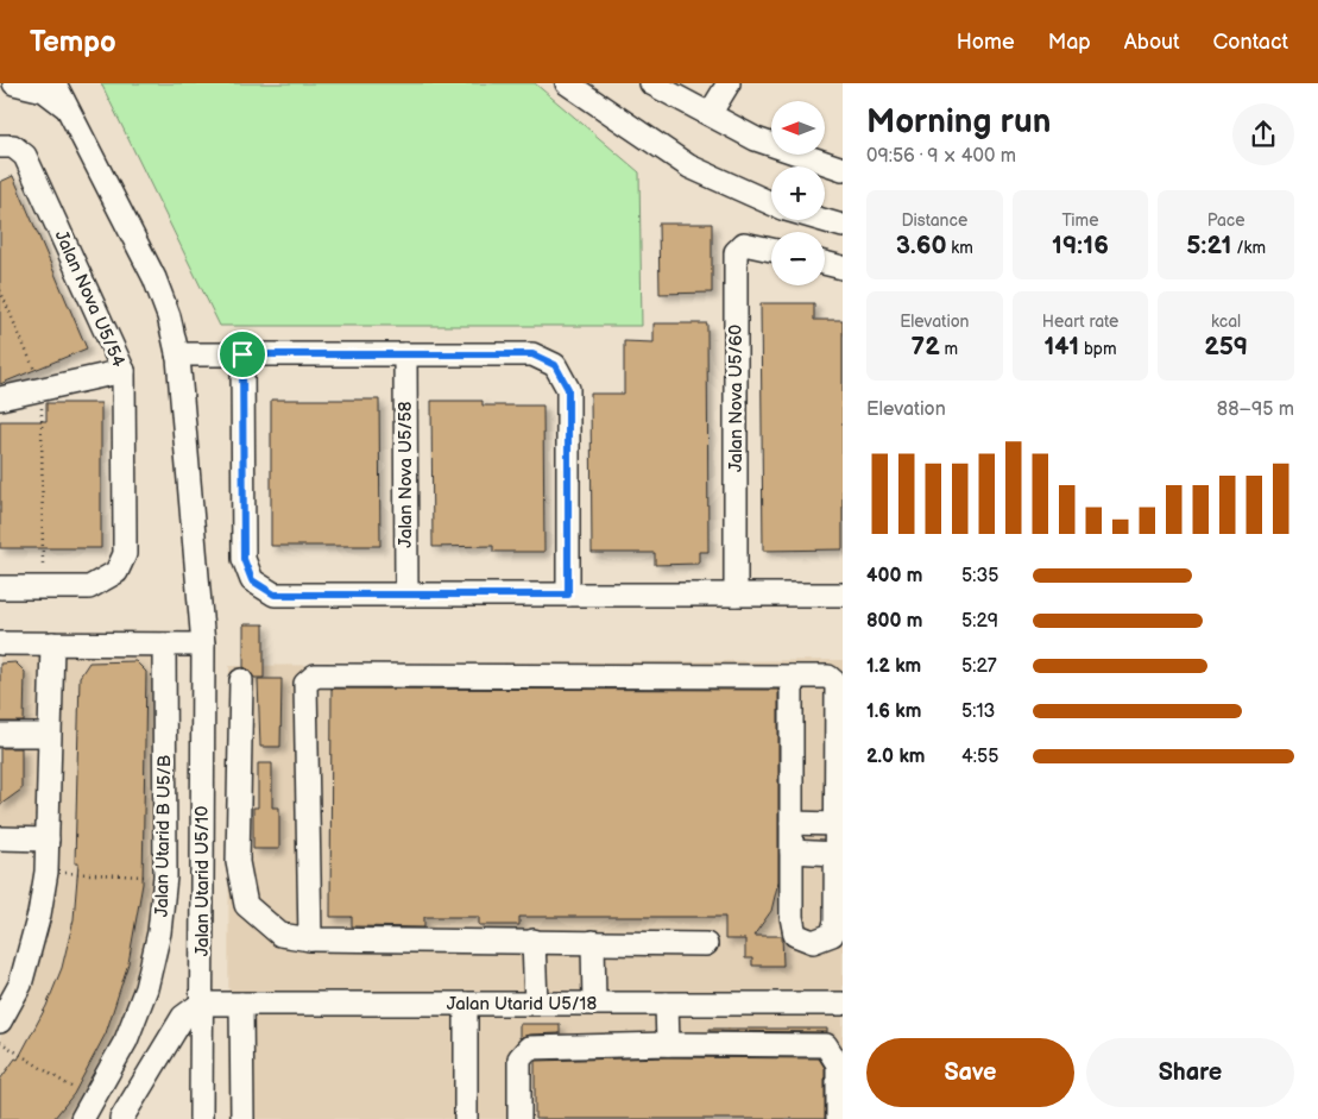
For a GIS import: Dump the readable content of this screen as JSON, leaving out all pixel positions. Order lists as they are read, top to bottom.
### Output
{
  "streets": {
    "street": [
      "Jalan Nova U5/54",
      "Jalan Nova U5/60",
      "Jalan Nova U5/58",
      "Jalan Utarid B U5/B",
      "Jalan Utarid U5/10",
      "Jalan Utarid U5/18"
    ]
  },
  "crossings": [
    ["Jalan Utarid U5/10", "Jalan Utarid U5/18"]
  ],
  "north": "left",
  "page": {
    "header": "Tempo",
    "nav": [
      "Home",
      "Map",
      "About",
      "Contact"
    ],
    "heading": ["Morning run", "09:56 · 9 × 400 m"],
    "map_buttons": ["+", "−"],
    "stats": [
      ["Distance", "3.60 km"],
      ["Time", "19:16"],
      ["Pace", "5:21 /km"],
      ["Elevation", "72 m"],
      ["Heart rate", "141 bpm"],
      ["kcal", "259"]
    ],
    "chart": ["Elevation", "88–95 m"],
    "list": [
      {
        "name": "400 m",
        "note": "5:35"
      },
      {
        "name": "800 m",
        "note": "5:29"
      },
      {
        "name": "1.2 km",
        "note": "5:27"
      },
      {
        "name": "1.6 km",
        "note": "5:13"
      },
      {
        "name": "2.0 km",
        "note": "4:55"
      }
    ],
    "buttons": ["Save", "Share"]
  }
}
